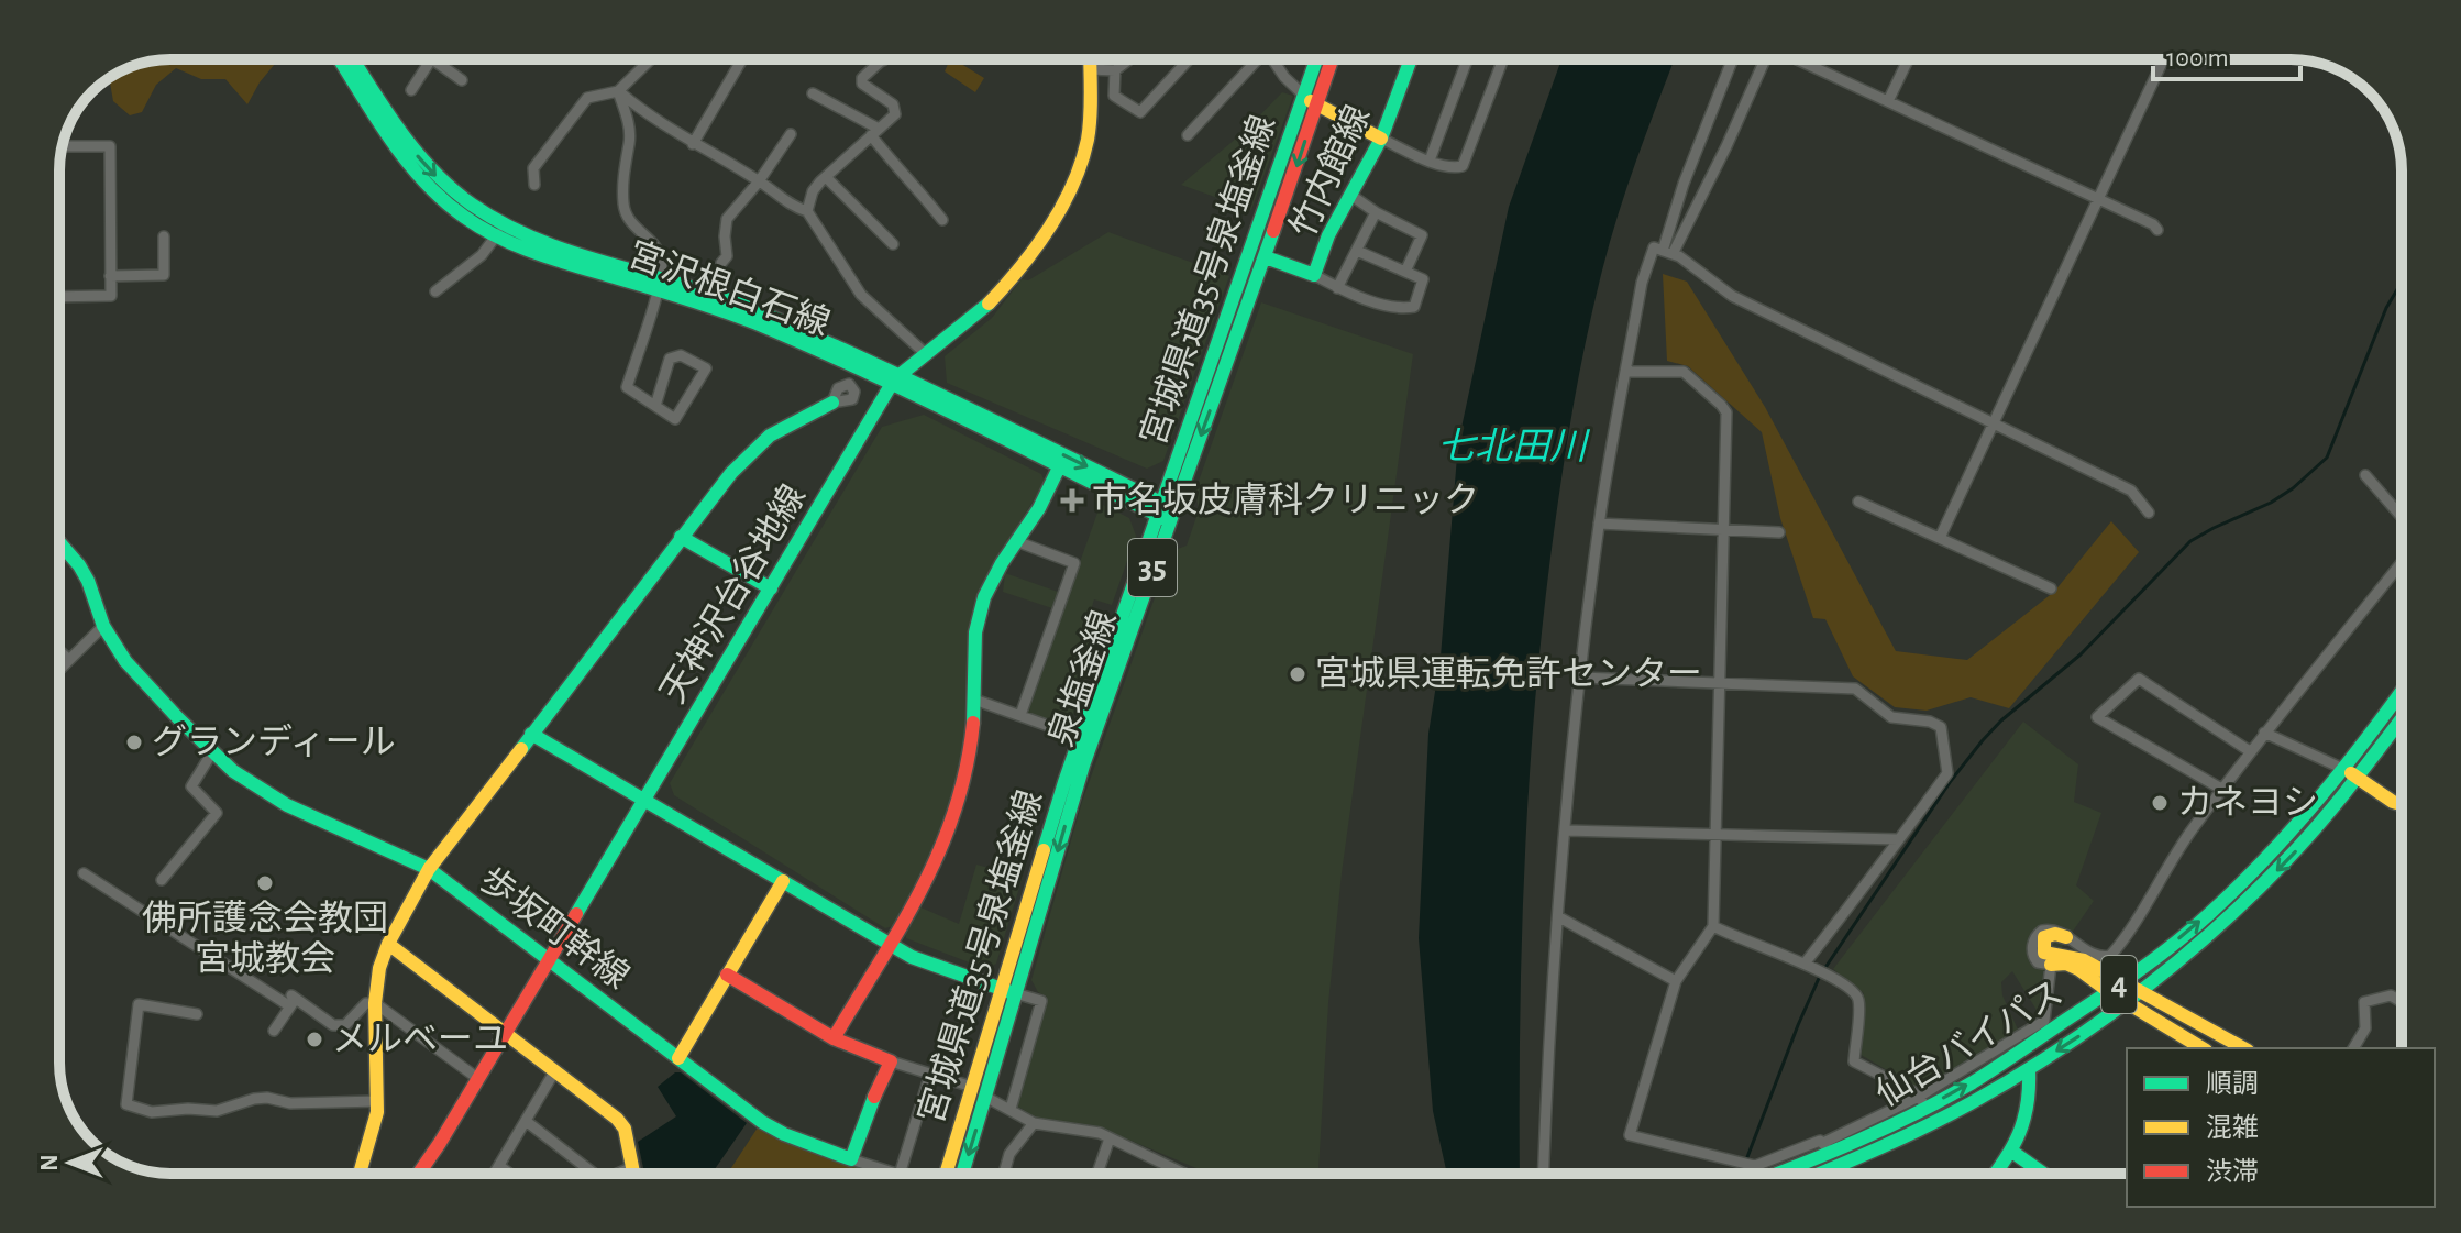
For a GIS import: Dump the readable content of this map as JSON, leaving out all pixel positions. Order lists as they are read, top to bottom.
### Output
{
  "streets": {
    "main road": [
      "竹内館線",
      "宮城県道35号泉塩釜線",
      "35",
      "天神沢台谷地線",
      "泉塩釜線",
      "歩坂町幹線",
      "4",
      "仙台バイパス"
    ]
  },
  "crossings": [
    ["竹内館線", "泉塩釜線"],
    ["宮城県道35号泉塩釜線", "泉塩釜線"],
    ["天神沢台谷地線", "歩坂町幹線"]
  ],
  "one_way": ["泉塩釜線"],
  "water": ["七北田川"],
  "places": {
    "health": ["市名坂皮膚科クリニック"],
    "other": [
      "宮城県運転免許センター",
      "グランディール",
      "カネヨシ",
      "佛所護念会教団 宮城教会",
      "メルベーユ"
    ]
  },
  "legend": ["順調", "混雑", "渋滞"],
  "scale_bar": "100 m",
  "north": "left"
}
